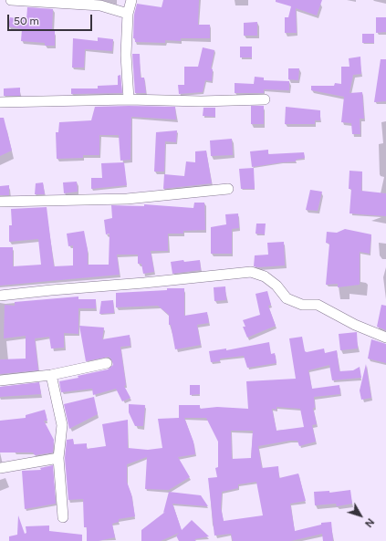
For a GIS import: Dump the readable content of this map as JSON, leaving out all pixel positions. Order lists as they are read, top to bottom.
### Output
{
  "scale_bar": "50 m",
  "north": "bottom right"
}
